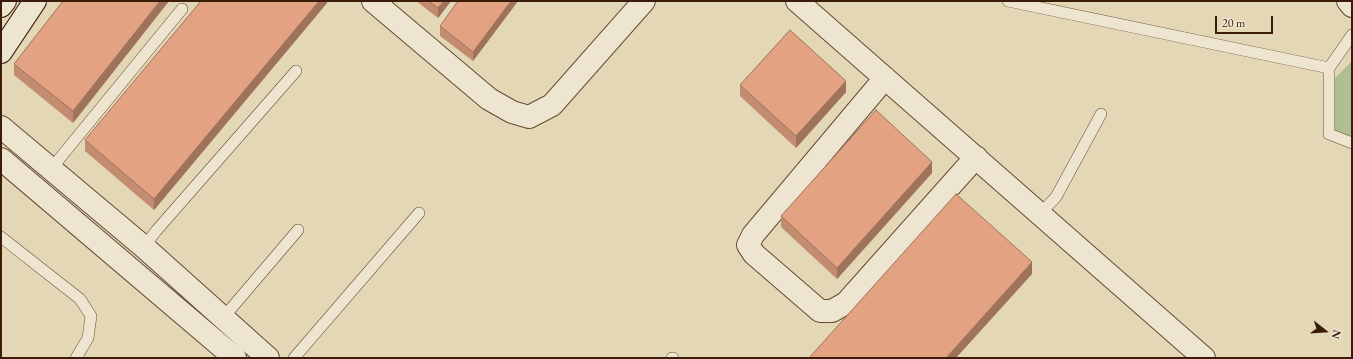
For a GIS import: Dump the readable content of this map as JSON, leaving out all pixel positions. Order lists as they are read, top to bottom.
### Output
{
  "scale_bar": "20 m",
  "north": "right"
}
